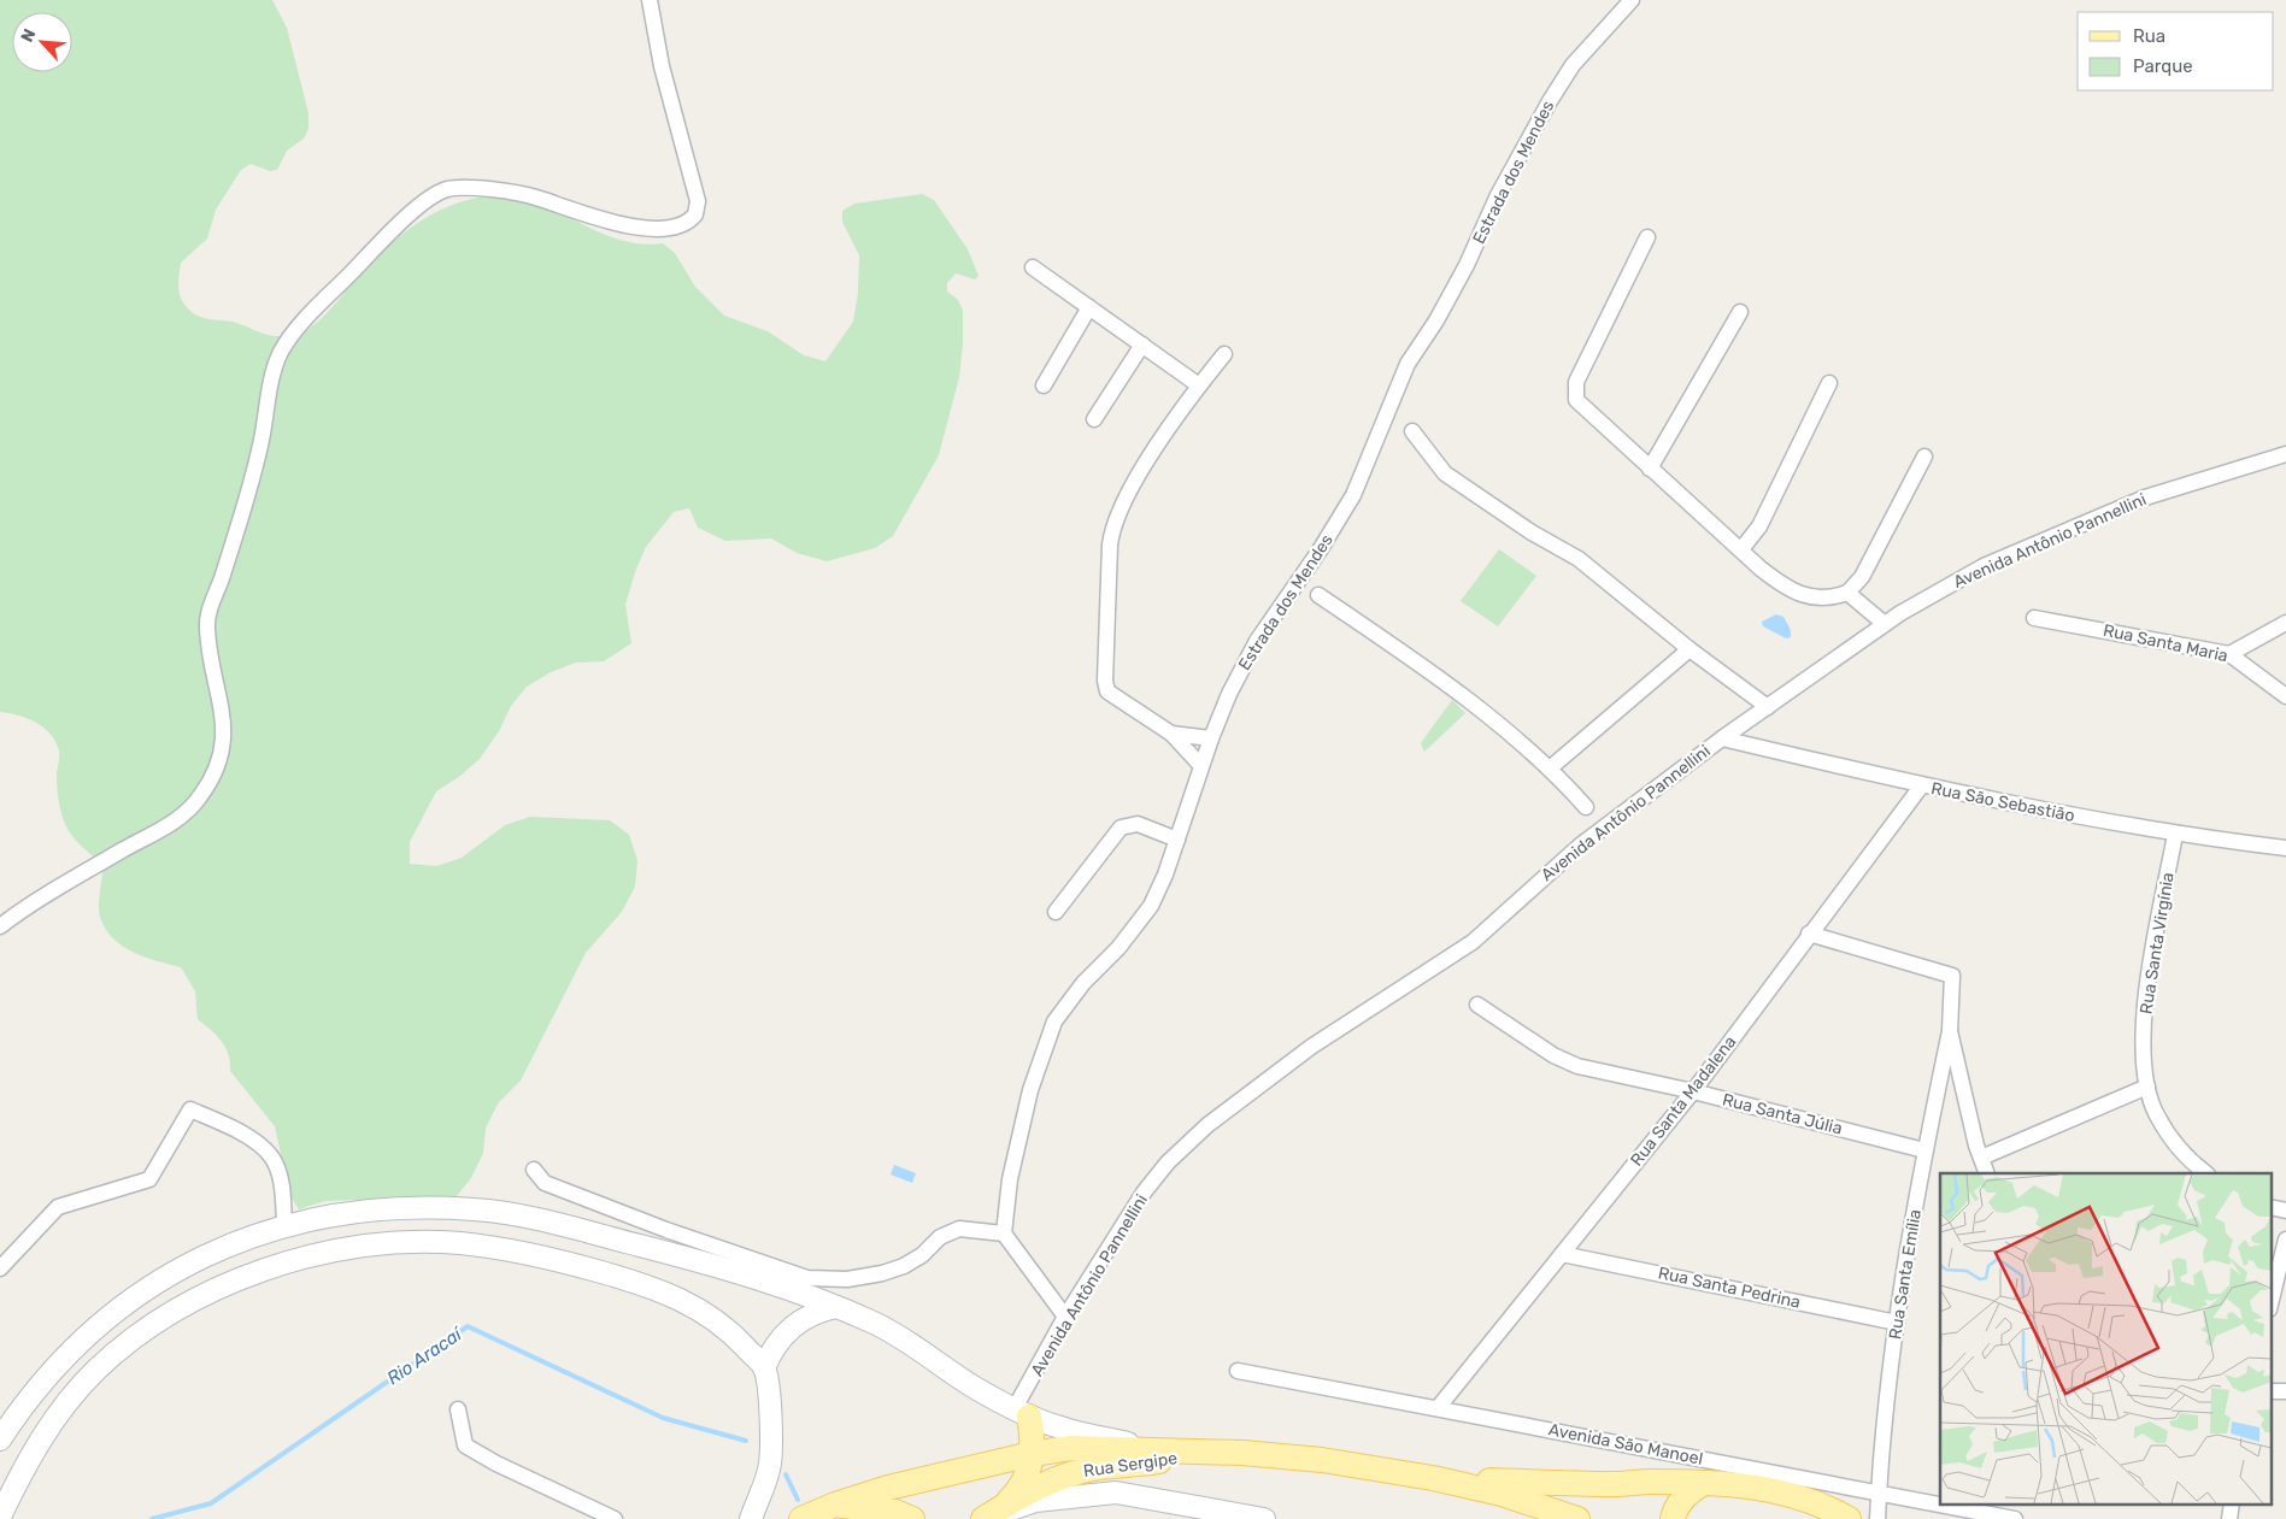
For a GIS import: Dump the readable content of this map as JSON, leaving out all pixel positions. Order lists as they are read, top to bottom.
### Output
{
  "streets": {
    "main road": ["Rua Sergipe"],
    "street": [
      "Estrada dos Mendes",
      "Avenida Antônio Pannellini",
      "Rua Santa Maria",
      "Rua São Sebastião",
      "Rua Santa Virgínia",
      "Rua Santa Madalena",
      "Rua Santa Júlia",
      "Rua Santa Emília",
      "Rua Santa Pedrina",
      "Avenida São Manoel"
    ]
  },
  "crossings": [
    ["Avenida Antônio Pannellini", "Rua São Sebastião"],
    ["Rua São Sebastião", "Rua Santa Virgínia"],
    ["Rua São Sebastião", "Rua Santa Madalena"],
    ["Rua Santa Madalena", "Rua Santa Júlia"],
    ["Rua Santa Madalena", "Rua Santa Pedrina"],
    ["Rua Santa Madalena", "Avenida São Manoel"],
    ["Rua Santa Júlia", "Rua Santa Emília"],
    ["Rua Santa Emília", "Rua Santa Pedrina"],
    ["Rua Santa Emília", "Avenida São Manoel"]
  ],
  "water": ["Rio Aracaí"],
  "legend": ["Rua", "Parque"],
  "north": "top left"
}
